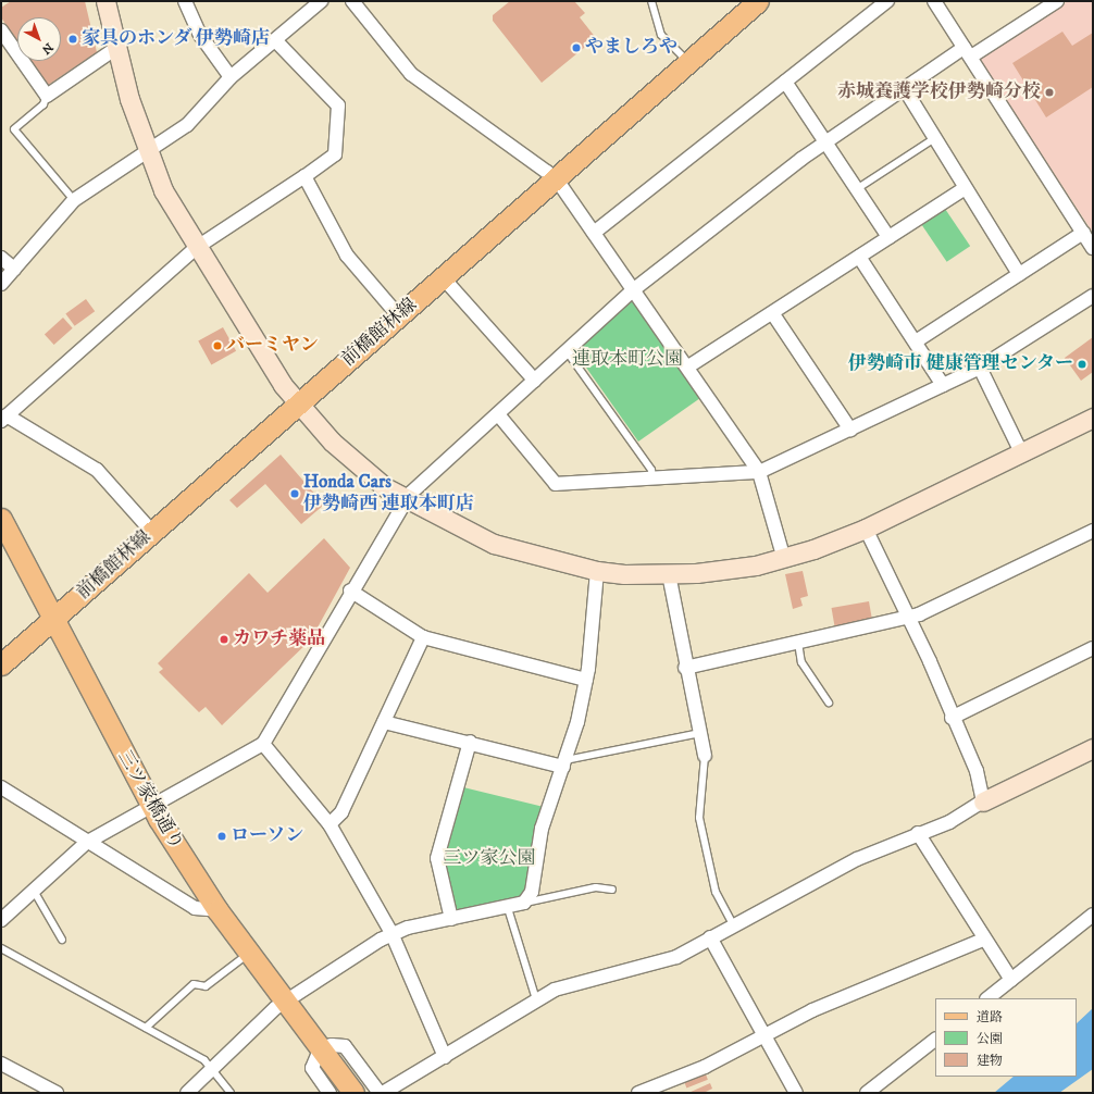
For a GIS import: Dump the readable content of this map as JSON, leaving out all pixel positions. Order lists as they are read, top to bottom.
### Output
{
  "streets": {
    "main road": ["前橋館林線", "三ツ家橋通り"]
  },
  "crossings": [
    ["前橋館林線", "三ツ家橋通り"]
  ],
  "parks": ["連取本町公園", "三ツ家公園"],
  "places": [
    "家具のホンダ 伊勢崎店",
    "やましろや",
    "赤城養護学校伊勢崎分校",
    "バーミヤン",
    "伊勢崎市 健康管理センター",
    "Honda Cars 伊勢崎西 連取本町店",
    "カワチ薬品",
    "ローソン"
  ],
  "legend": ["道路", "公園", "建物"],
  "north": "bottom right"
}
